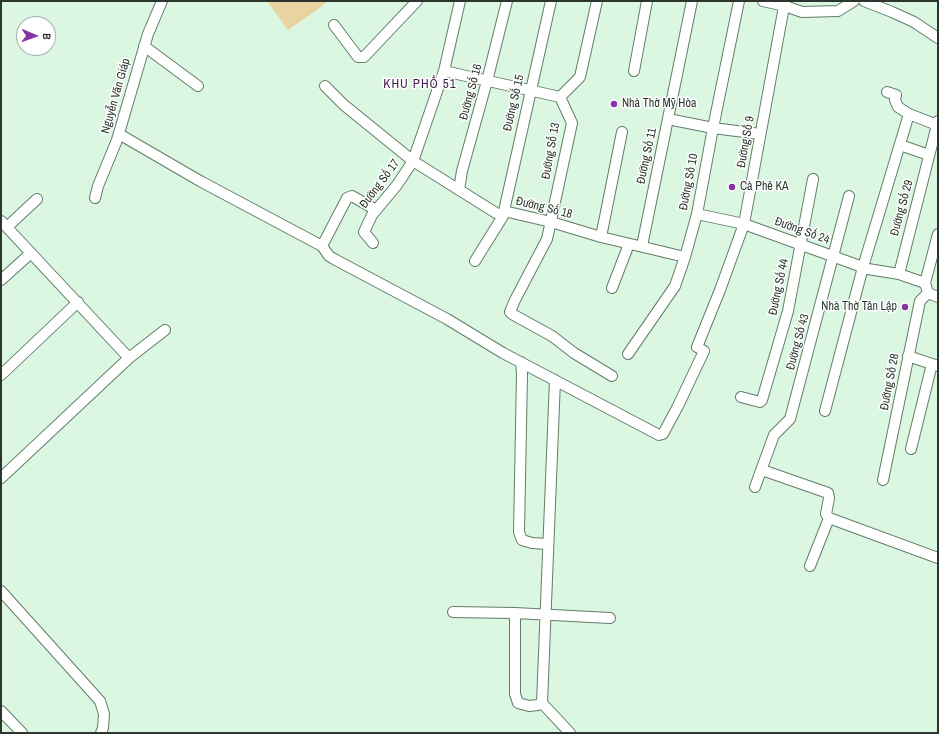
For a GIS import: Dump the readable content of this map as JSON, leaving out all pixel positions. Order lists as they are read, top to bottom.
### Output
{
  "streets": {
    "street": [
      "Đường Số 16",
      "Nguyễn Văn Giáp",
      "Đường Số 15",
      "Đường Số 9",
      "Đường Số 13",
      "Đường Số 11",
      "Đường Số 10",
      "Đường Số 17",
      "Đường Số 18",
      "Đường Số 29",
      "Đường Số 24",
      "Đường Số 44",
      "Đường Số 43",
      "Đường Số 28"
    ]
  },
  "crossings": [
    ["Đường Số 16", "Đường Số 18"],
    ["Đường Số 15", "Đường Số 18"],
    ["Đường Số 9", "Đường Số 24"],
    ["Đường Số 13", "Đường Số 18"],
    ["Đường Số 11", "Đường Số 18"],
    ["Đường Số 10", "Đường Số 18"],
    ["Đường Số 10", "Đường Số 24"],
    ["Đường Số 17", "Đường Số 18"],
    ["Đường Số 29", "Đường Số 24"],
    ["Đường Số 24", "Đường Số 44"],
    ["Đường Số 24", "Đường Số 43"]
  ],
  "districts": ["KHU PHỐ 51"],
  "places": ["Nhà Thờ Mỹ Hòa", "Cà Phê KA", "Nhà Thờ Tân Lập"],
  "north": "right"
}
